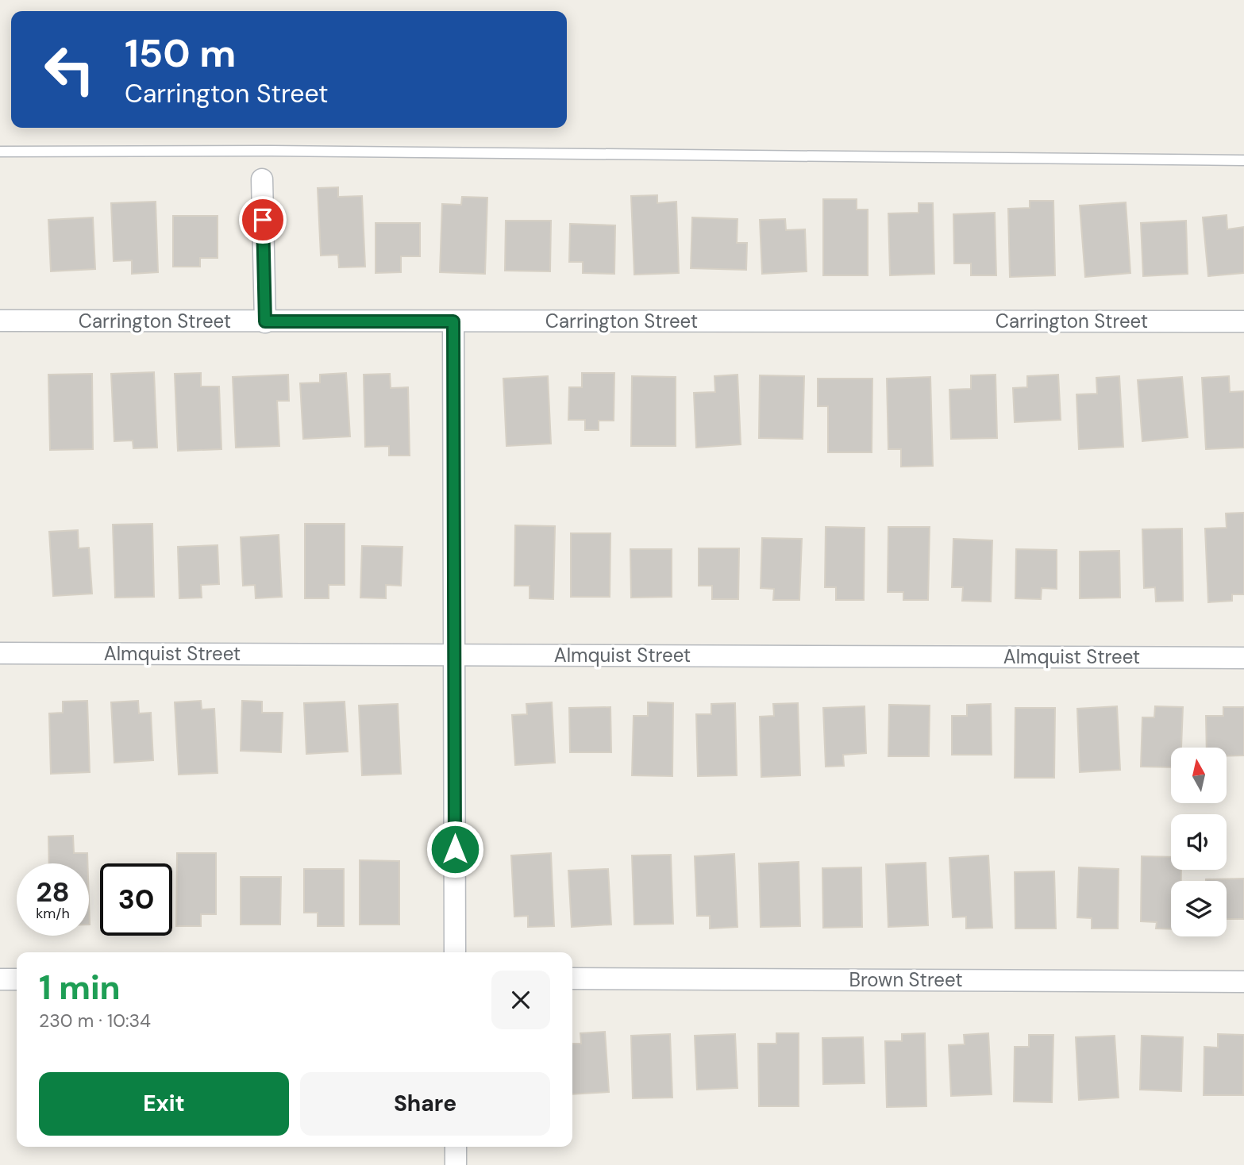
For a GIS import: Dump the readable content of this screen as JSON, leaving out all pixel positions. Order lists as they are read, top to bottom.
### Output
{
  "streets": {
    "street": ["Carrington Street", "Almquist Street", "Brown Street"]
  },
  "north": "top",
  "page": {
    "turn": ["150 m", "Carrington Street"],
    "speed": "28 km/h",
    "limit": "30",
    "heading": ["1 min", "230 m · 10:34"],
    "buttons": ["Exit", "Share"]
  }
}
